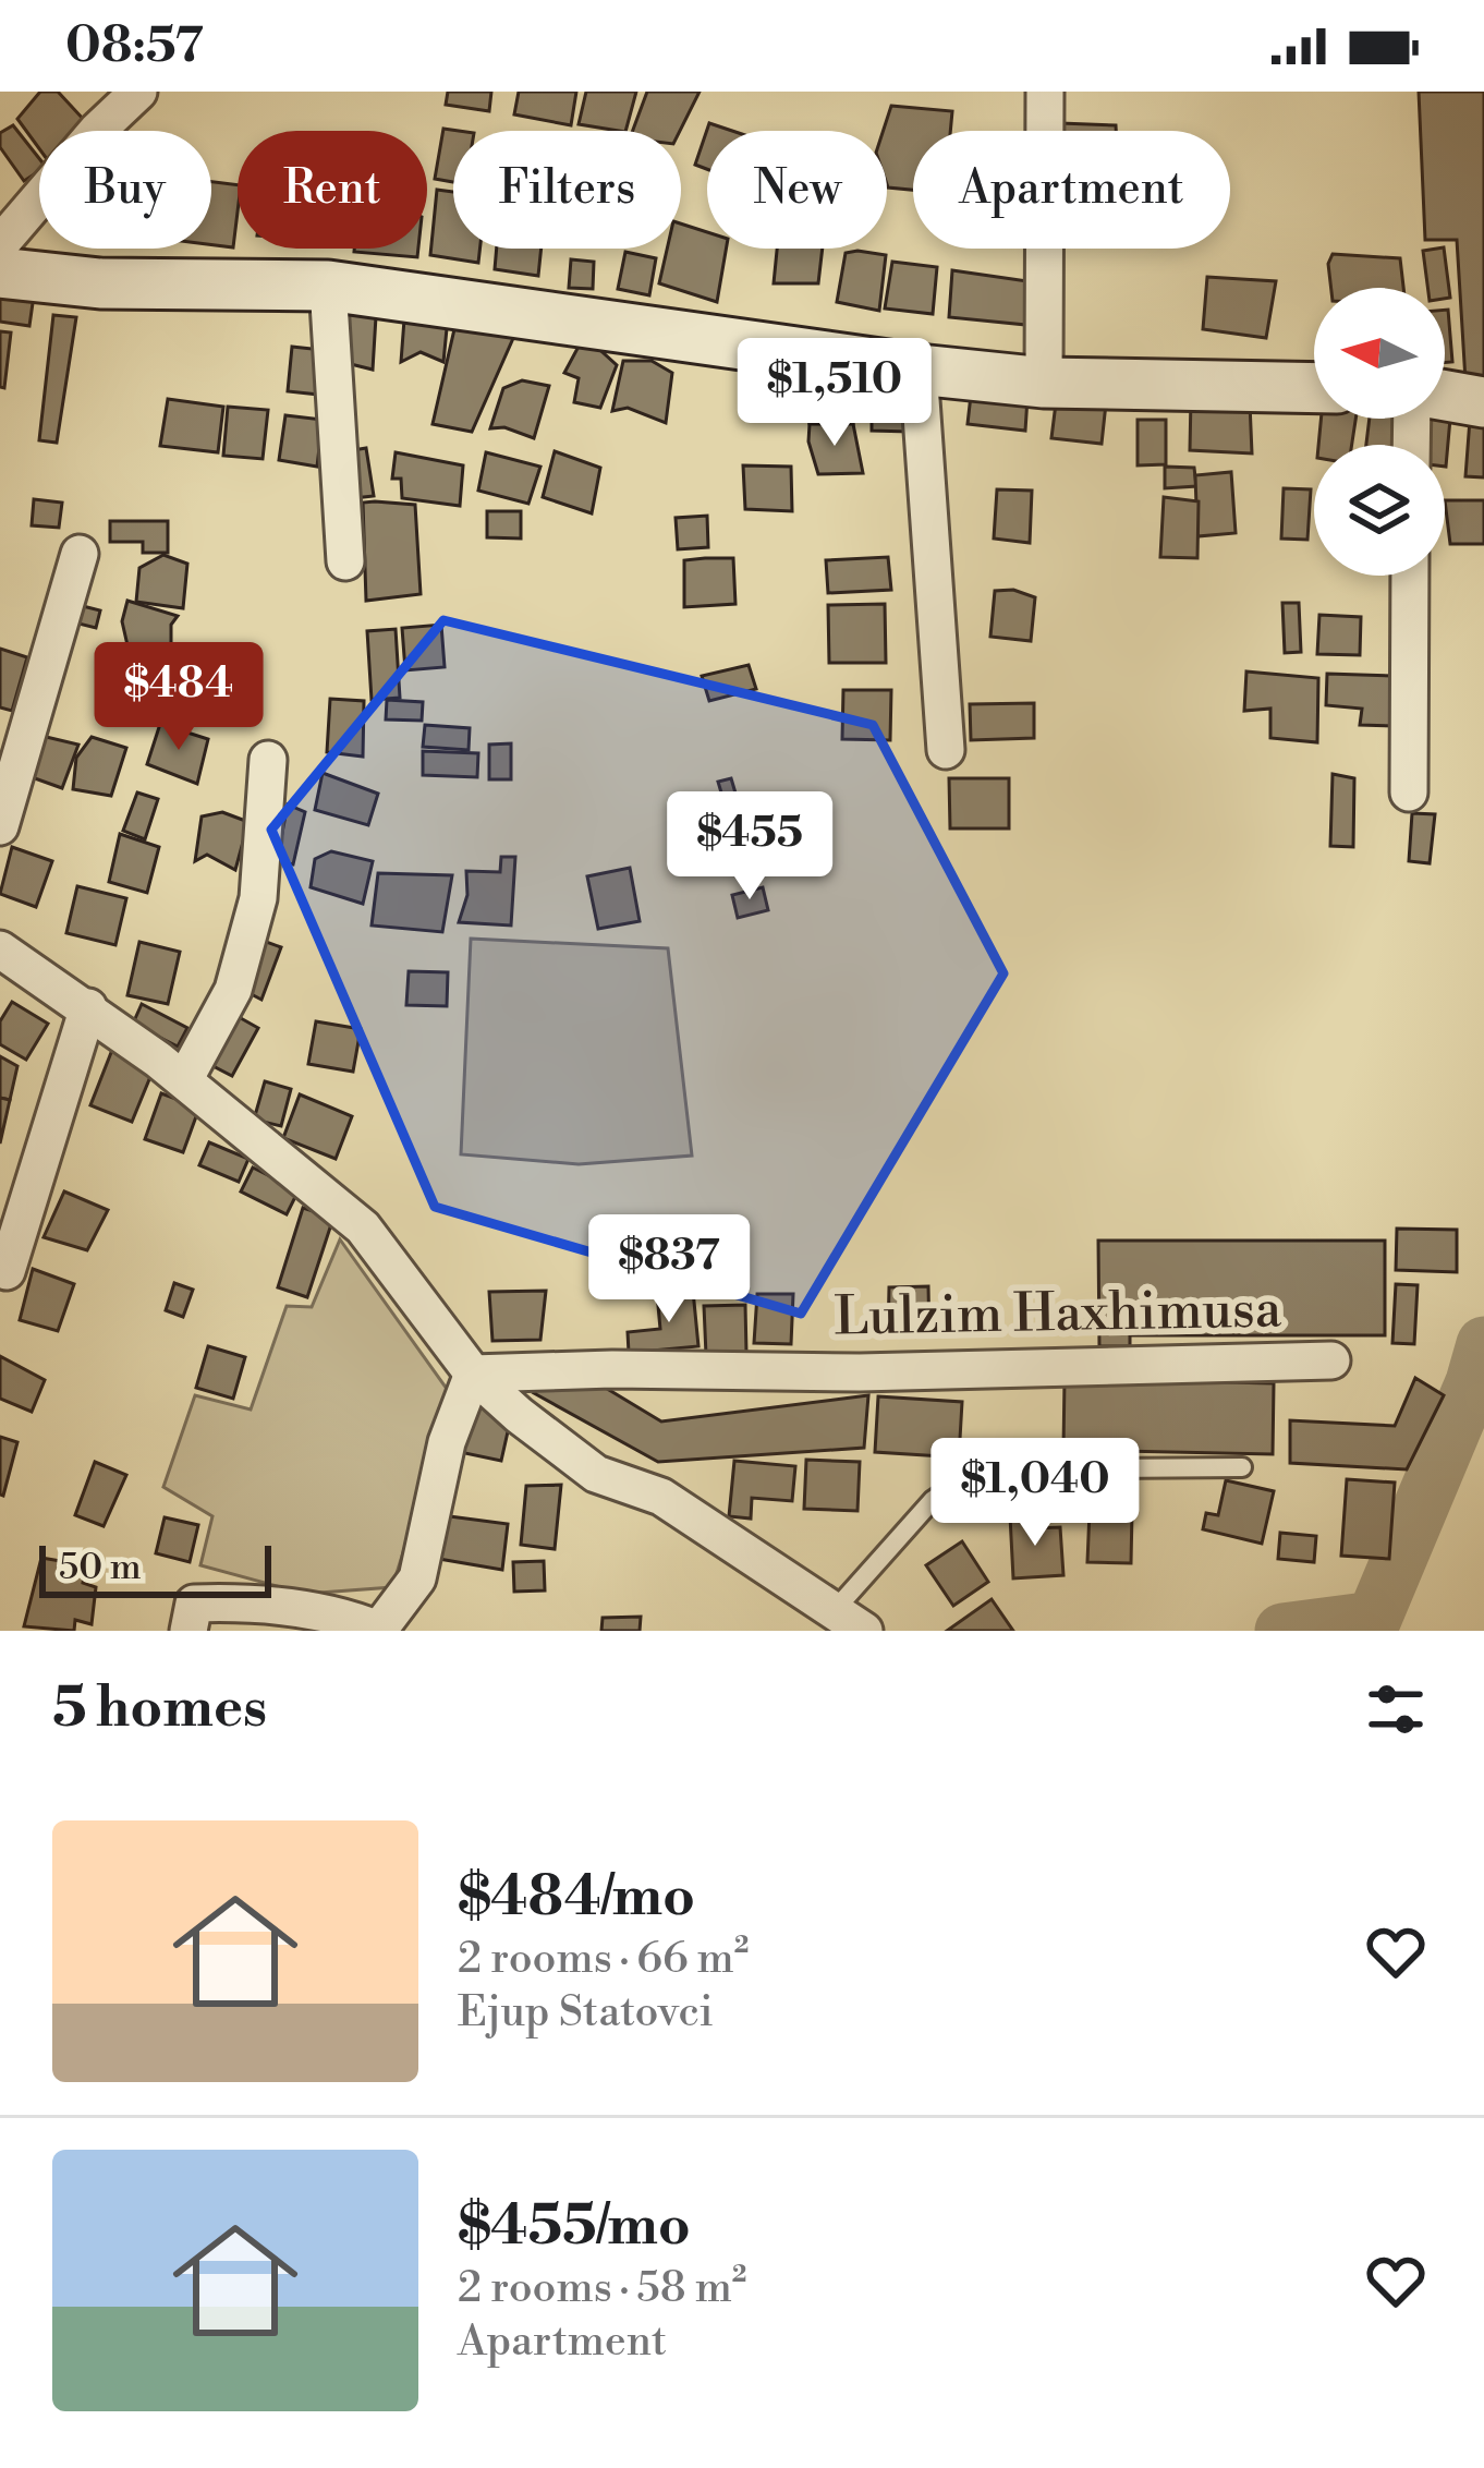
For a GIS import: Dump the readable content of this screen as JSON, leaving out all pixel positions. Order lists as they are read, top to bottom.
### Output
{
  "streets": {
    "street": ["Lulzim Haxhimusa"]
  },
  "scale_bar": "50 m",
  "north": "left",
  "page": {
    "status": "08:57",
    "chip": [
      "Buy",
      "Rent",
      "Filters",
      "New",
      "Apartment"
    ],
    "price": [
      "$1,510",
      "$484",
      "$455",
      "$837",
      "$1,040"
    ],
    "scale": "50 m",
    "heading": "5 homes",
    "list": [
      {
        "name": "$484/mo",
        "note": "2 rooms · 66 m² · Ejup Statovci"
      },
      {
        "name": "$455/mo",
        "note": "2 rooms · 58 m² · Apartment"
      }
    ]
  }
}
